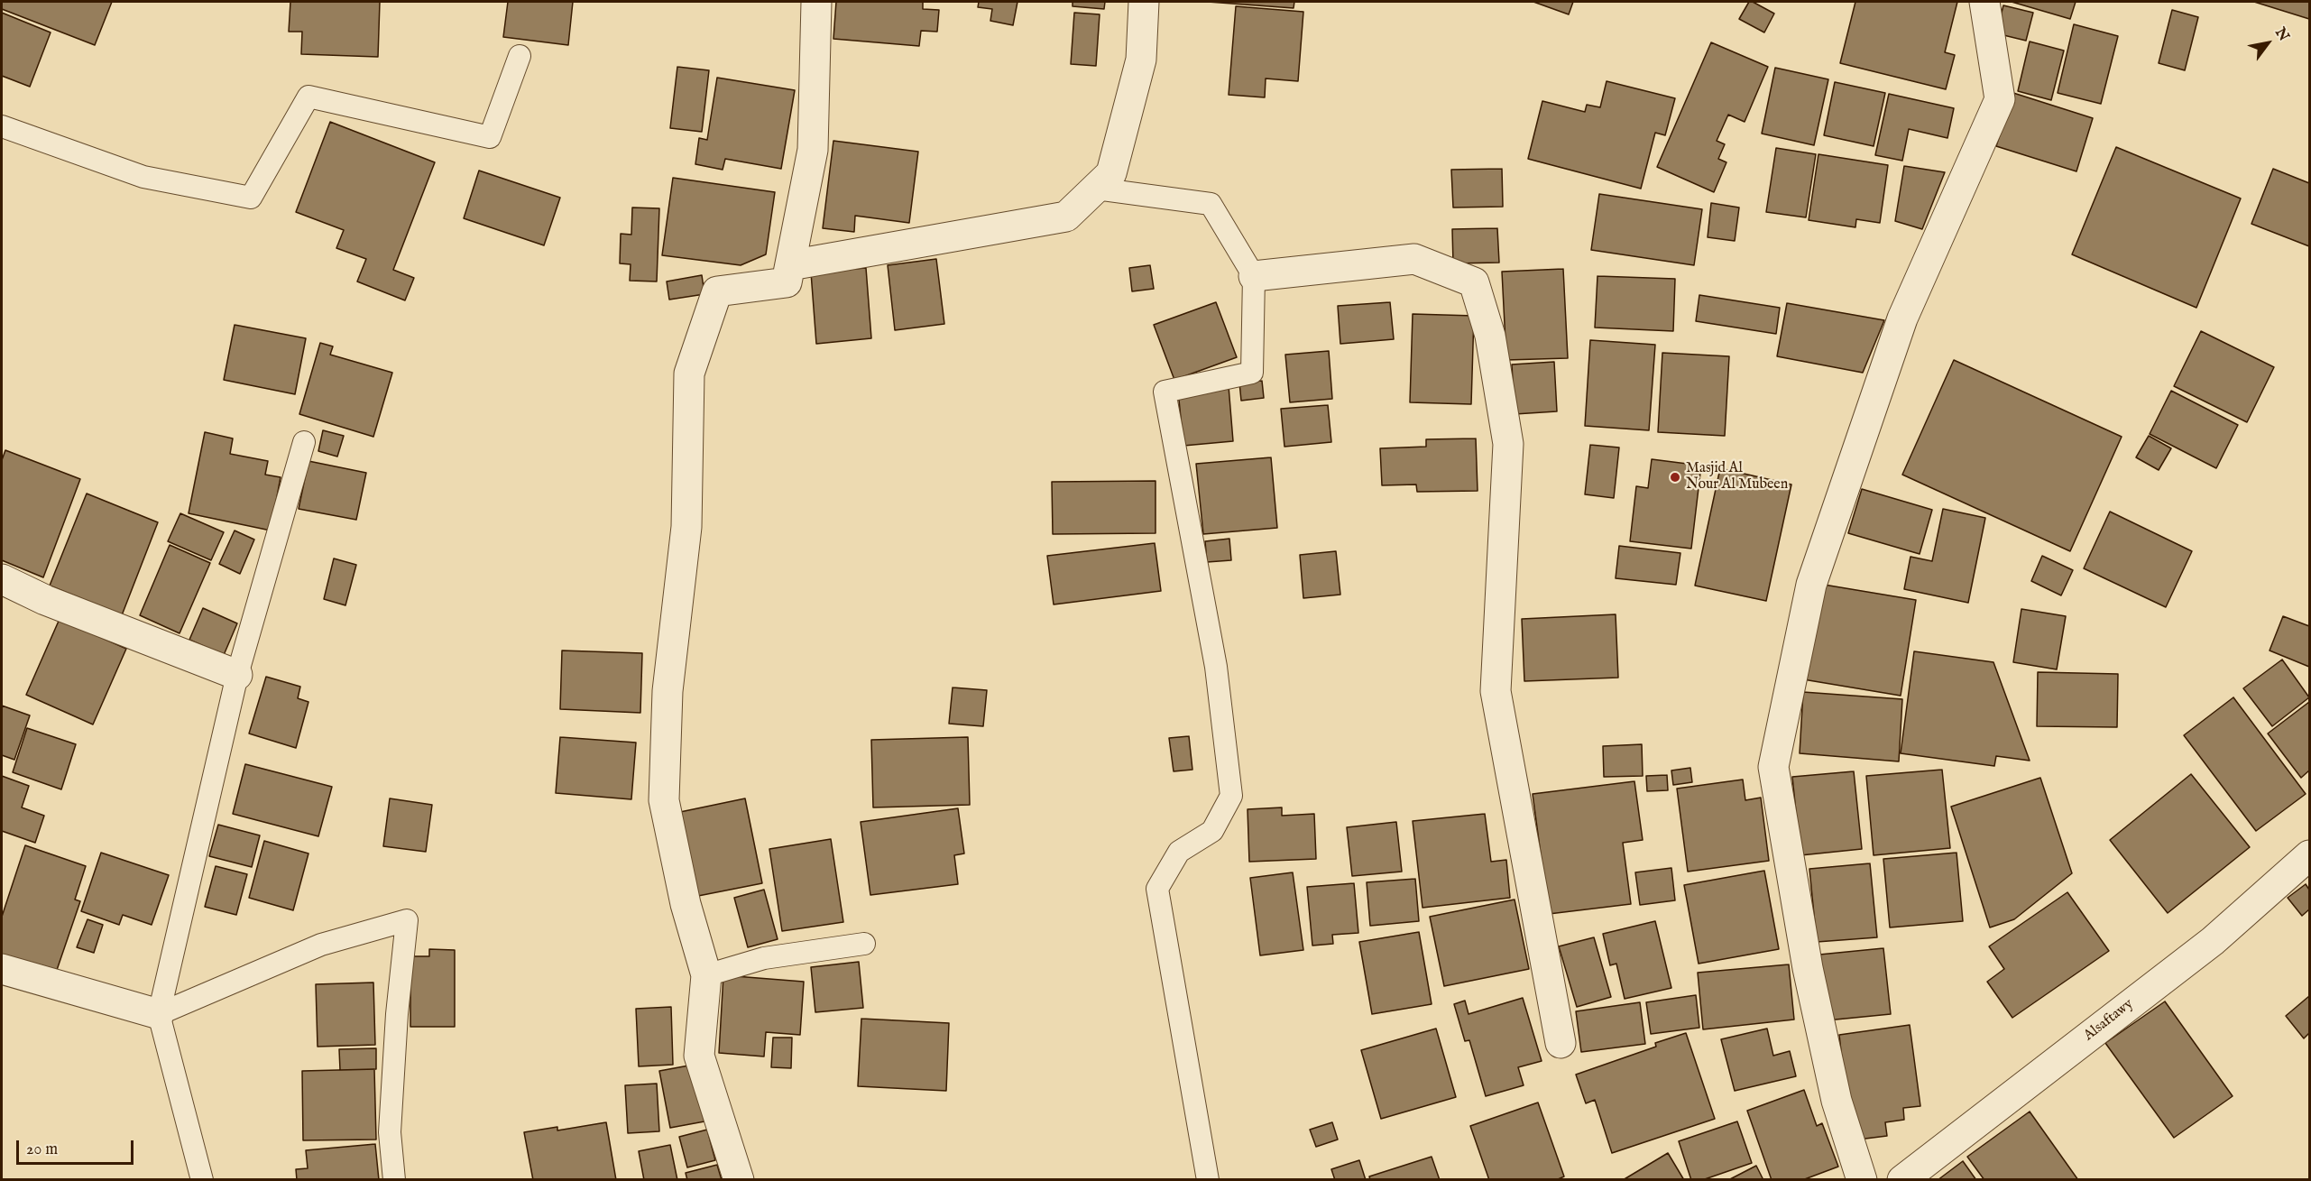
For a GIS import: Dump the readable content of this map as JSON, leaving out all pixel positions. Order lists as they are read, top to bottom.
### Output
{
  "streets": {
    "street": ["Alsaftawy"]
  },
  "places": ["Masjid Al Nour Al Mubeen"],
  "scale_bar": "20 m",
  "north": "top right"
}
